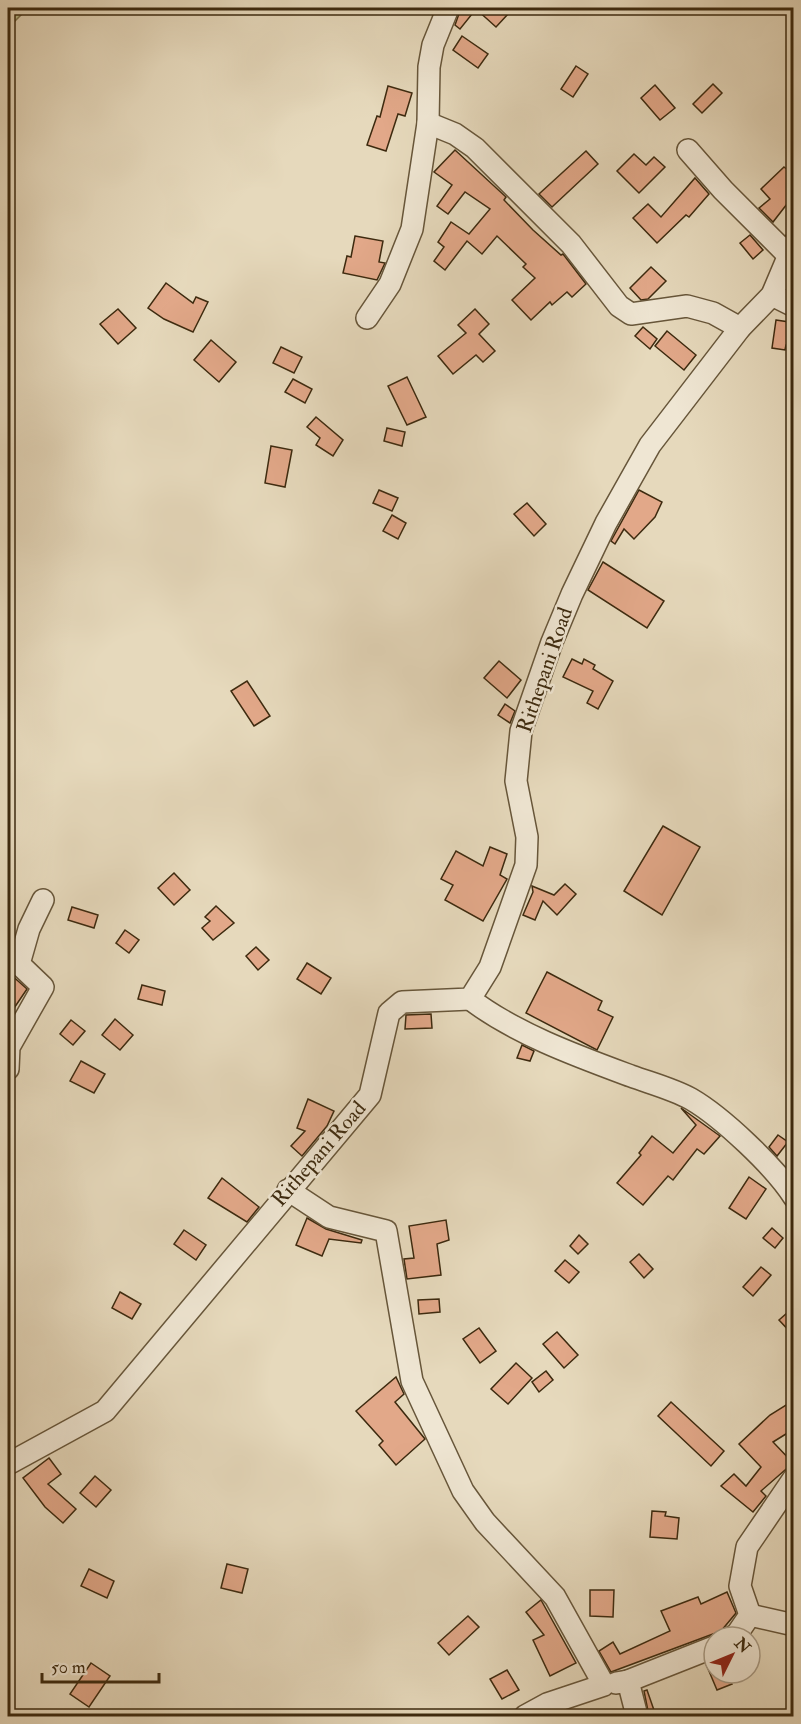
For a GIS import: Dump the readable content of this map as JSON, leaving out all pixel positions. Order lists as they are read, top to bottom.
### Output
{
  "streets": {
    "street": ["Rithepani Road"]
  },
  "scale_bar": "50 m",
  "north": "top right"
}
